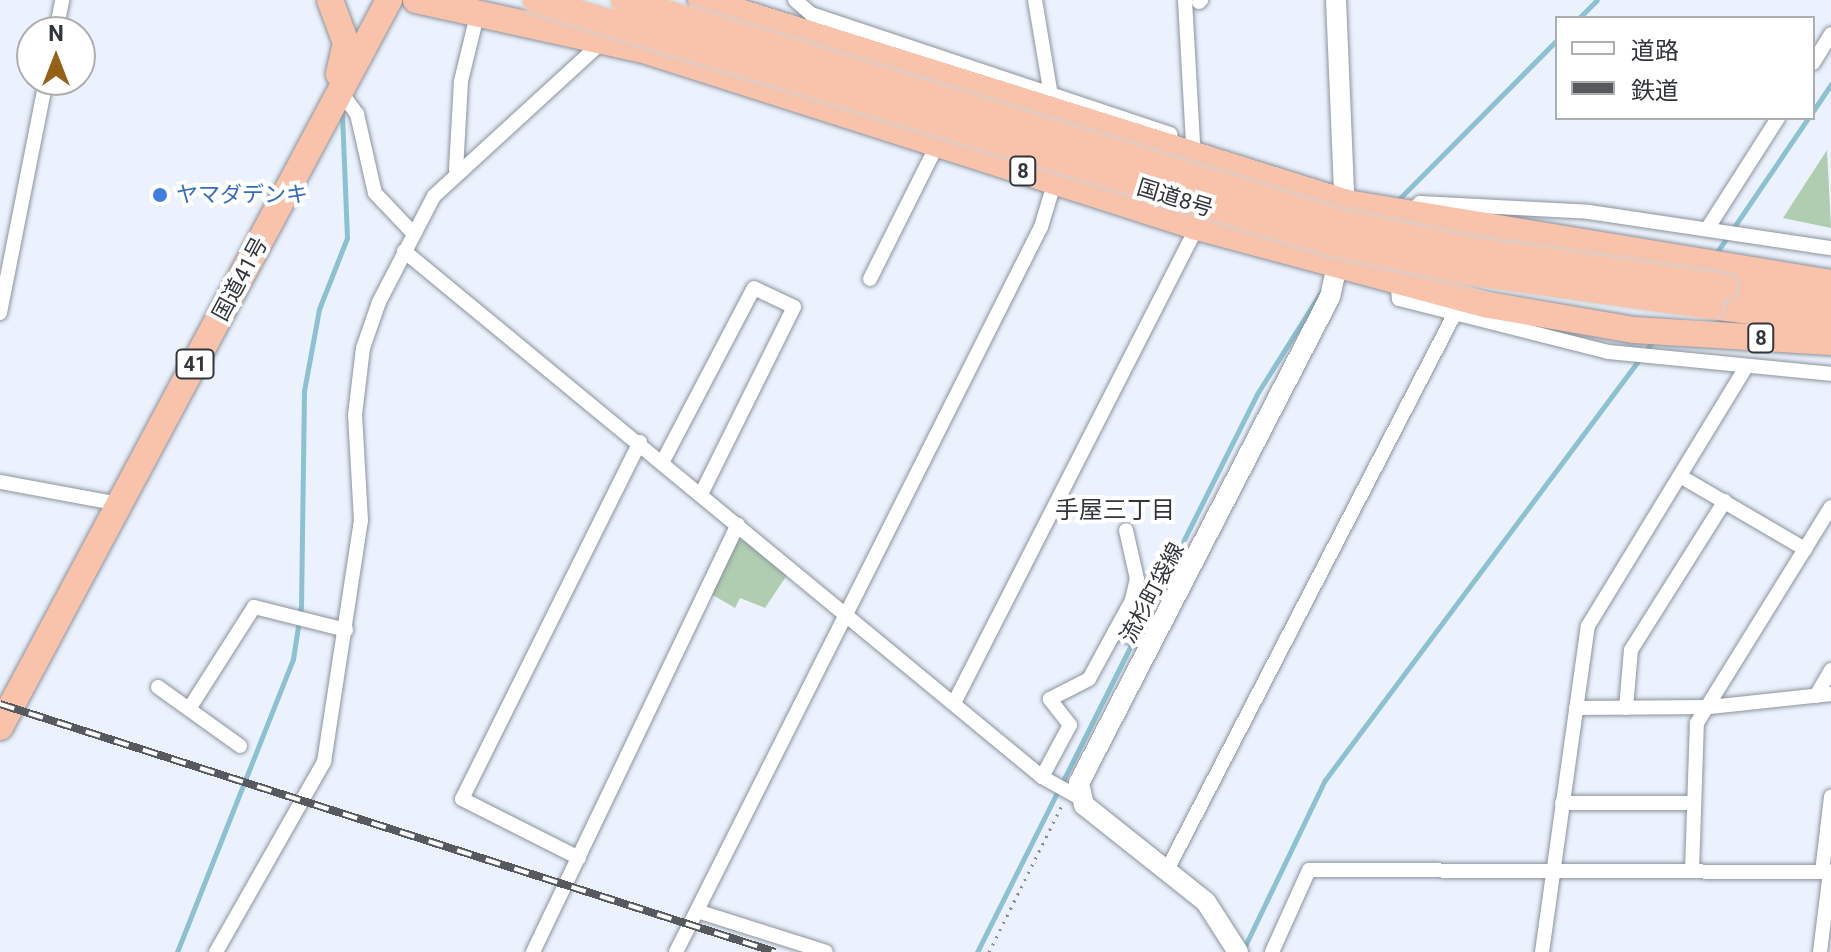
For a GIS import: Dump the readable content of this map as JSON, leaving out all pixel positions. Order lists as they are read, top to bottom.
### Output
{
  "streets": {
    "highway": [
      "8",
      "国道8号",
      "国道41号",
      "41"
    ],
    "main road": ["流杉町袋線"]
  },
  "crossings": [
    ["8", "流杉町袋線"]
  ],
  "districts": ["手屋三丁目"],
  "places": ["ヤマダデンキ"],
  "legend": ["道路", "鉄道"],
  "north": "top"
}
